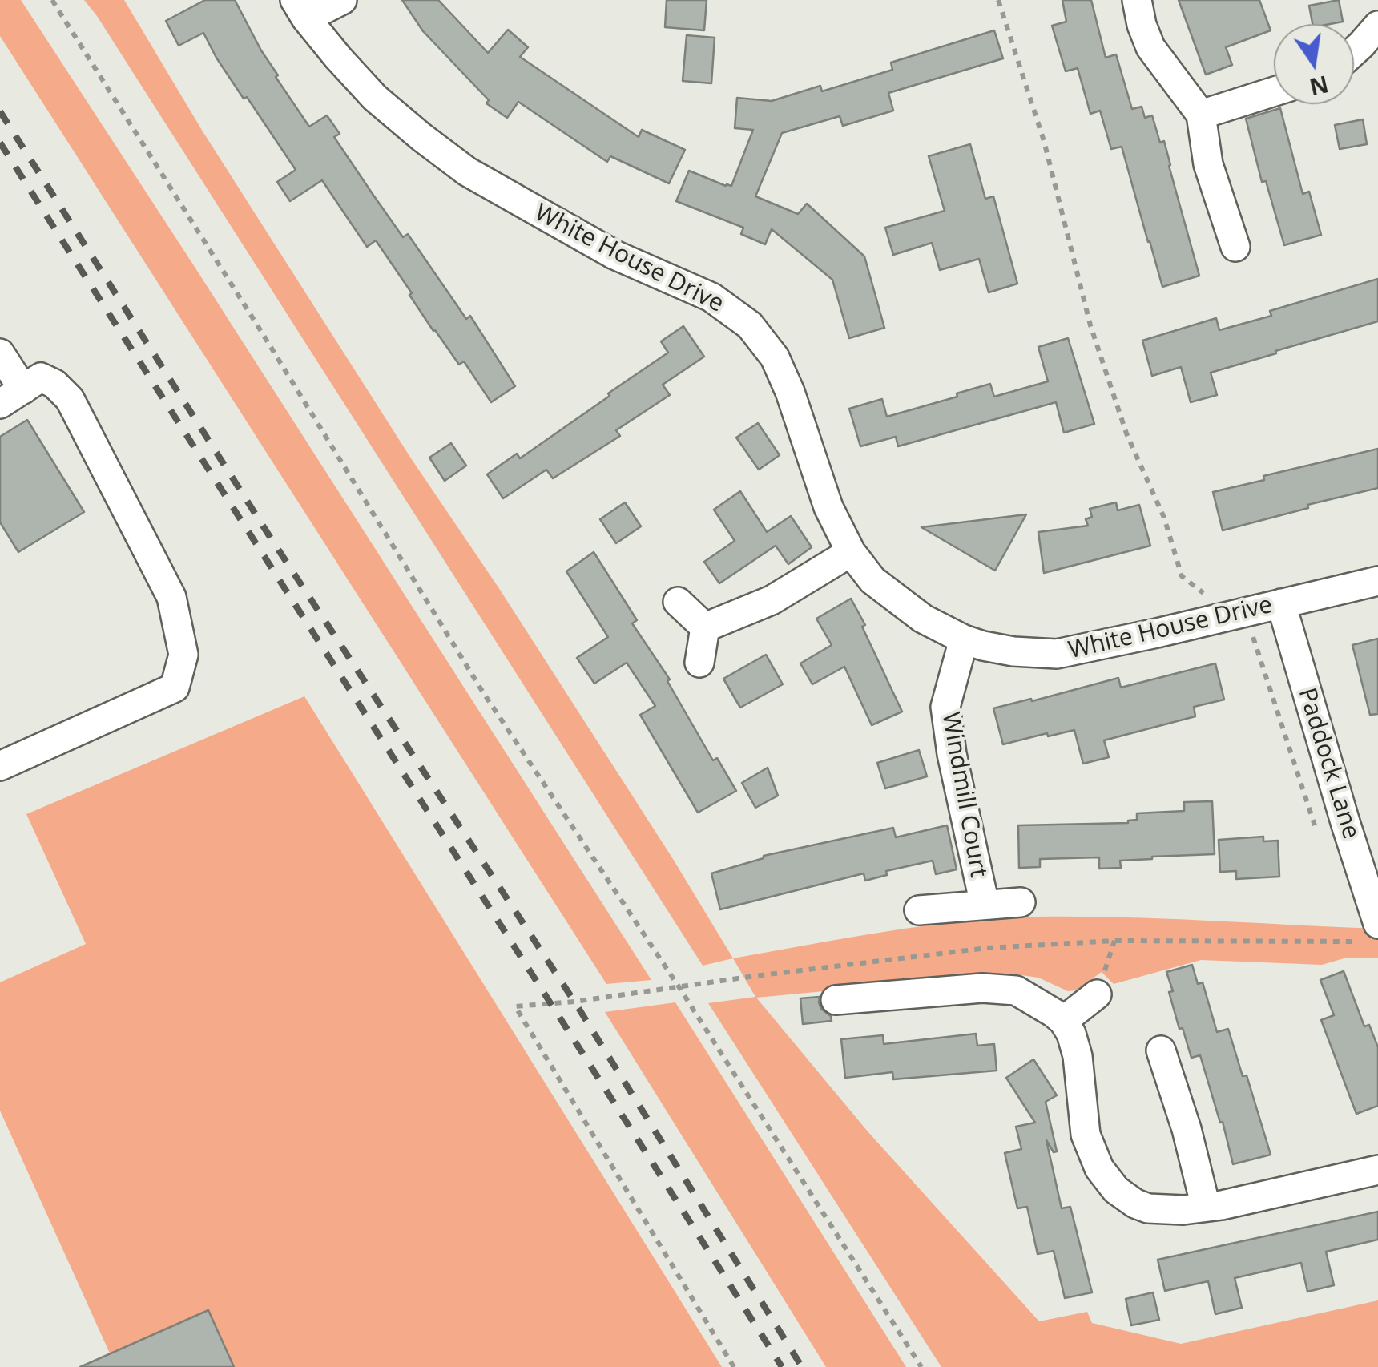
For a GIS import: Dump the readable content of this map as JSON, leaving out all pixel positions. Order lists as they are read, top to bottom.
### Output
{
  "streets": {
    "street": ["White House Drive", "Paddock Lane", "Windmill Court"]
  },
  "crossings": [
    ["White House Drive", "Paddock Lane"],
    ["White House Drive", "Windmill Court"]
  ],
  "north": "bottom"
}
